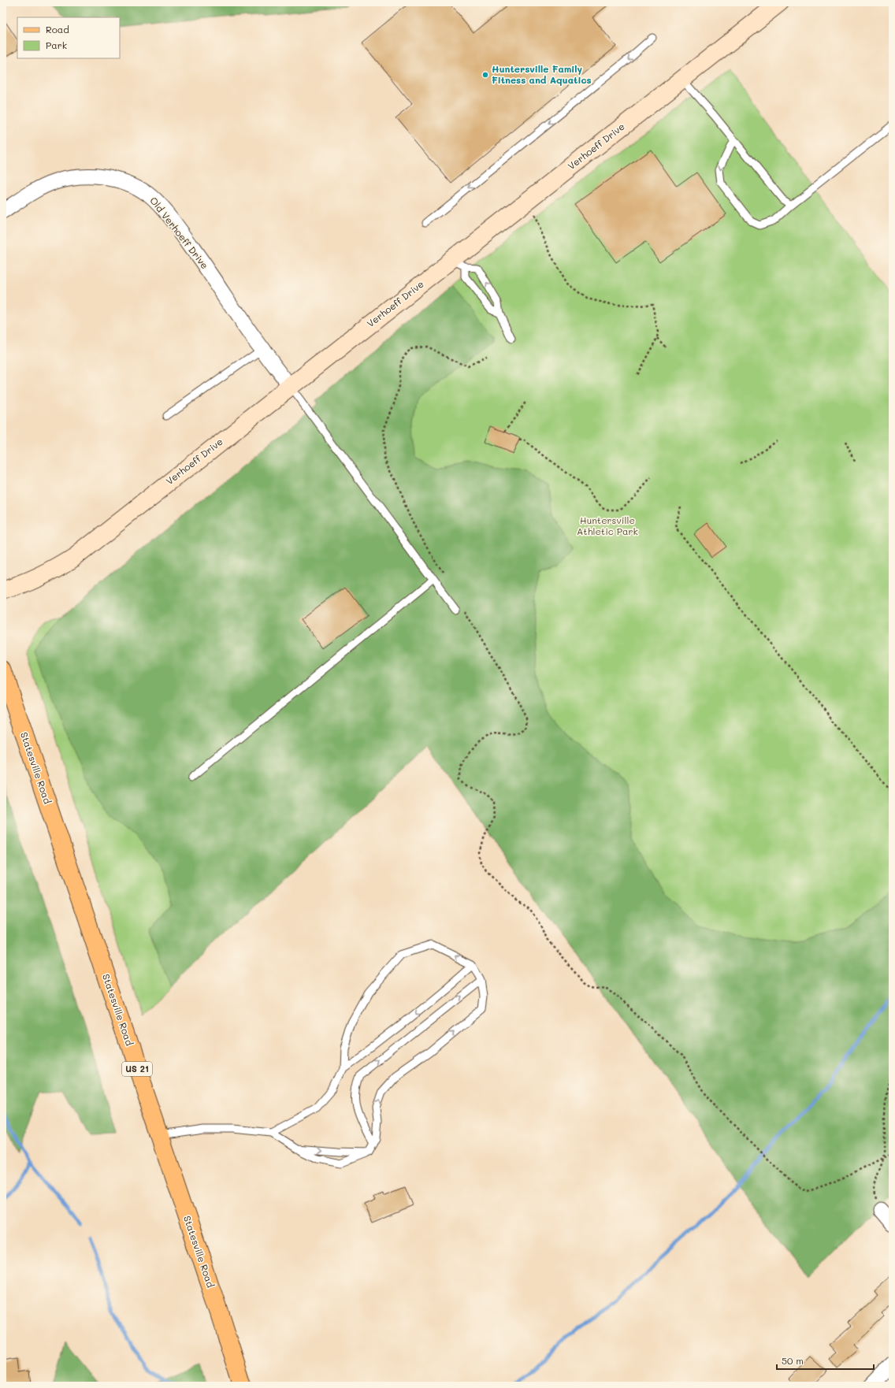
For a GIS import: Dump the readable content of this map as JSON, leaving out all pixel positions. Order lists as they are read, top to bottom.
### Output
{
  "streets": {
    "main road": ["Statesville Road", "US 21"],
    "street": ["Verhoeff Drive", "Old Verhoeff Drive"]
  },
  "crossings": [
    ["Verhoeff Drive", "Old Verhoeff Drive"]
  ],
  "parks": ["Huntersville Athletic Park"],
  "places": ["Huntersville Family Fitness and Aquatics"],
  "legend": ["Road", "Park"],
  "scale_bar": "50 m"
}
